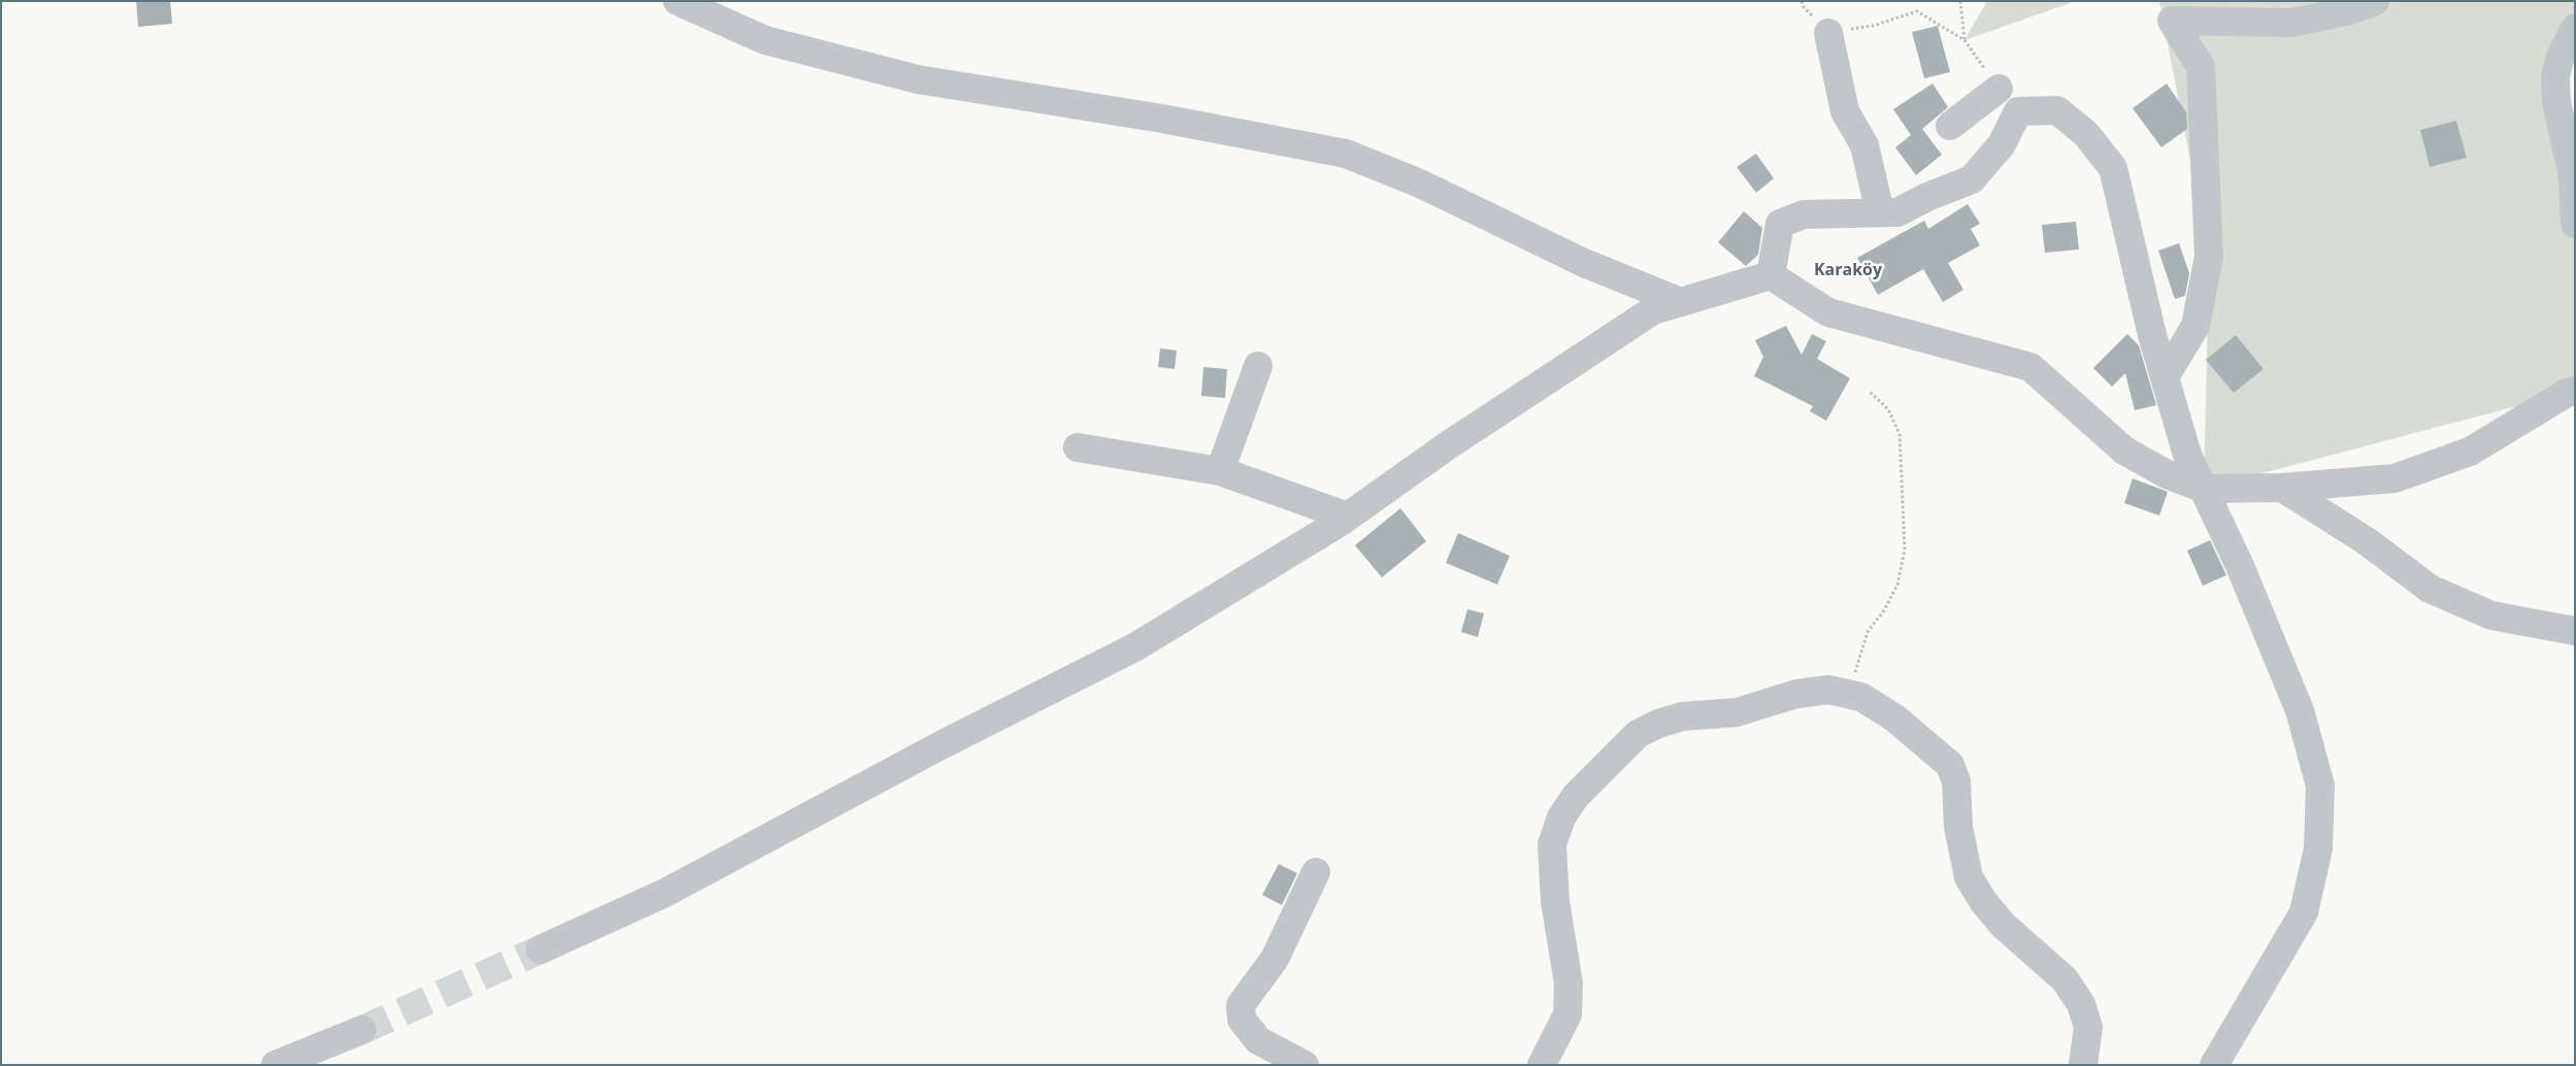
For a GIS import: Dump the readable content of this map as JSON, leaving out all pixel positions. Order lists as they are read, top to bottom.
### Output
{
  "districts": ["Karaköy"]
}
